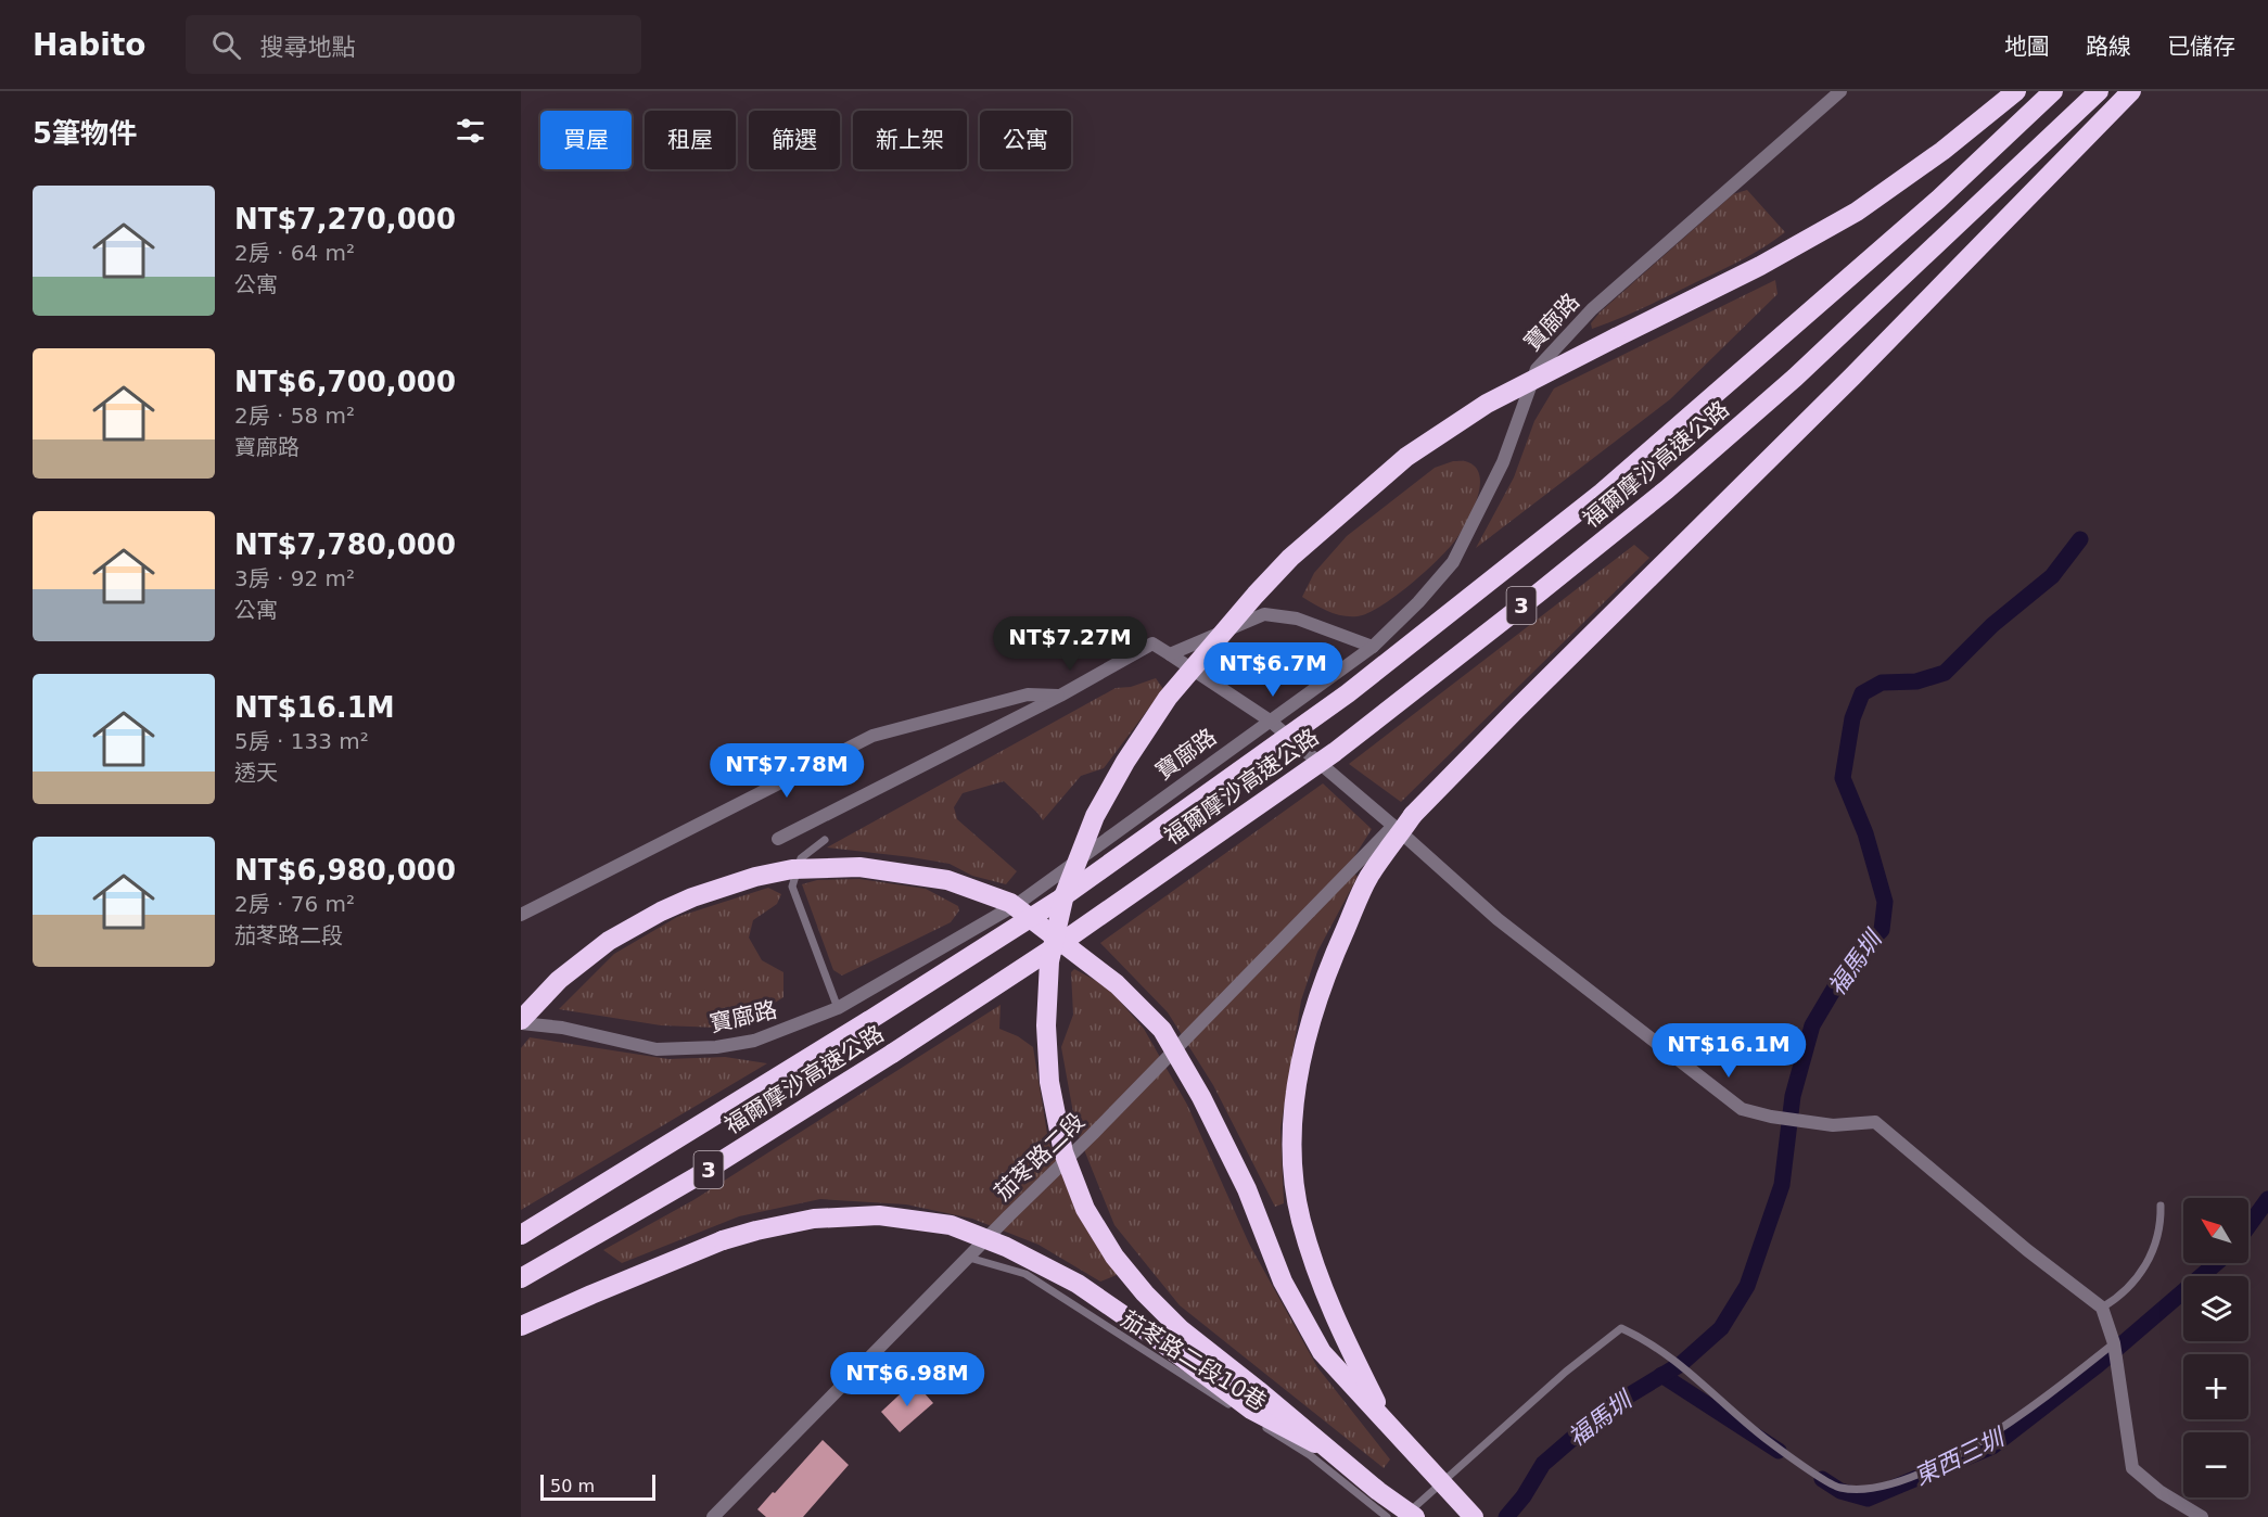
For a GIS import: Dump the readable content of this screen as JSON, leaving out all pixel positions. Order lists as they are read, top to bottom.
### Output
{
  "streets": {
    "highway": ["福爾摩沙高速公路", "3"],
    "street": ["寶廍路", "茄苳路二段"],
    "lane": ["茄苳路二段10巷"]
  },
  "crossings": [
    ["茄苳路二段", "茄苳路二段10巷"]
  ],
  "water": ["福馬圳", "東西三圳"],
  "scale_bar": "50 m",
  "north": "top left",
  "page": {
    "header": "Habito",
    "search": "搜尋地點",
    "nav": ["地圖", "路線", "已儲存"],
    "heading": "5筆物件",
    "chip": [
      "買屋",
      "租屋",
      "篩選",
      "新上架",
      "公寓"
    ],
    "list": [
      {
        "name": "NT$7,270,000",
        "note": "2房 · 64 m² · 公寓"
      },
      {
        "name": "NT$6,700,000",
        "note": "2房 · 58 m² · 寶廍路"
      },
      {
        "name": "NT$7,780,000",
        "note": "3房 · 92 m² · 公寓"
      },
      {
        "name": "NT$16.1M",
        "note": "5房 · 133 m² · 透天"
      },
      {
        "name": "NT$6,980,000",
        "note": "2房 · 76 m² · 茄苳路二段"
      }
    ],
    "price": [
      "NT$7.27M",
      "NT$6.7M",
      "NT$7.78M",
      "NT$16.1M",
      "NT$6.98M"
    ],
    "map_buttons": ["+", "−"],
    "scale": "50 m"
  }
}
